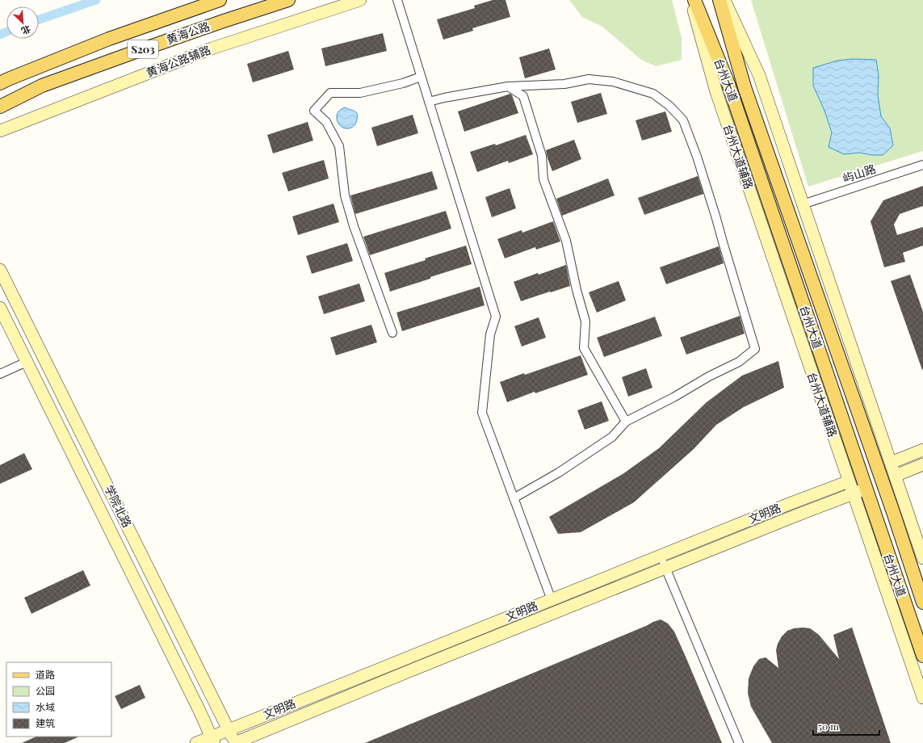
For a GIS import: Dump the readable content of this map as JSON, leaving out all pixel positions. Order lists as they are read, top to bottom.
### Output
{
  "streets": {
    "main road": [
      "黄海公路",
      "S203",
      "黄海公路辅路",
      "台州大道",
      "台州大道辅路",
      "学院北路",
      "文明路"
    ],
    "street": ["屿山路"]
  },
  "crossings": [
    ["台州大道", "文明路"],
    ["台州大道辅路", "文明路"],
    ["学院北路", "文明路"]
  ],
  "legend": [
    "道路",
    "公园",
    "水域",
    "建筑"
  ],
  "scale_bar": "50 m",
  "north": "bottom right"
}
